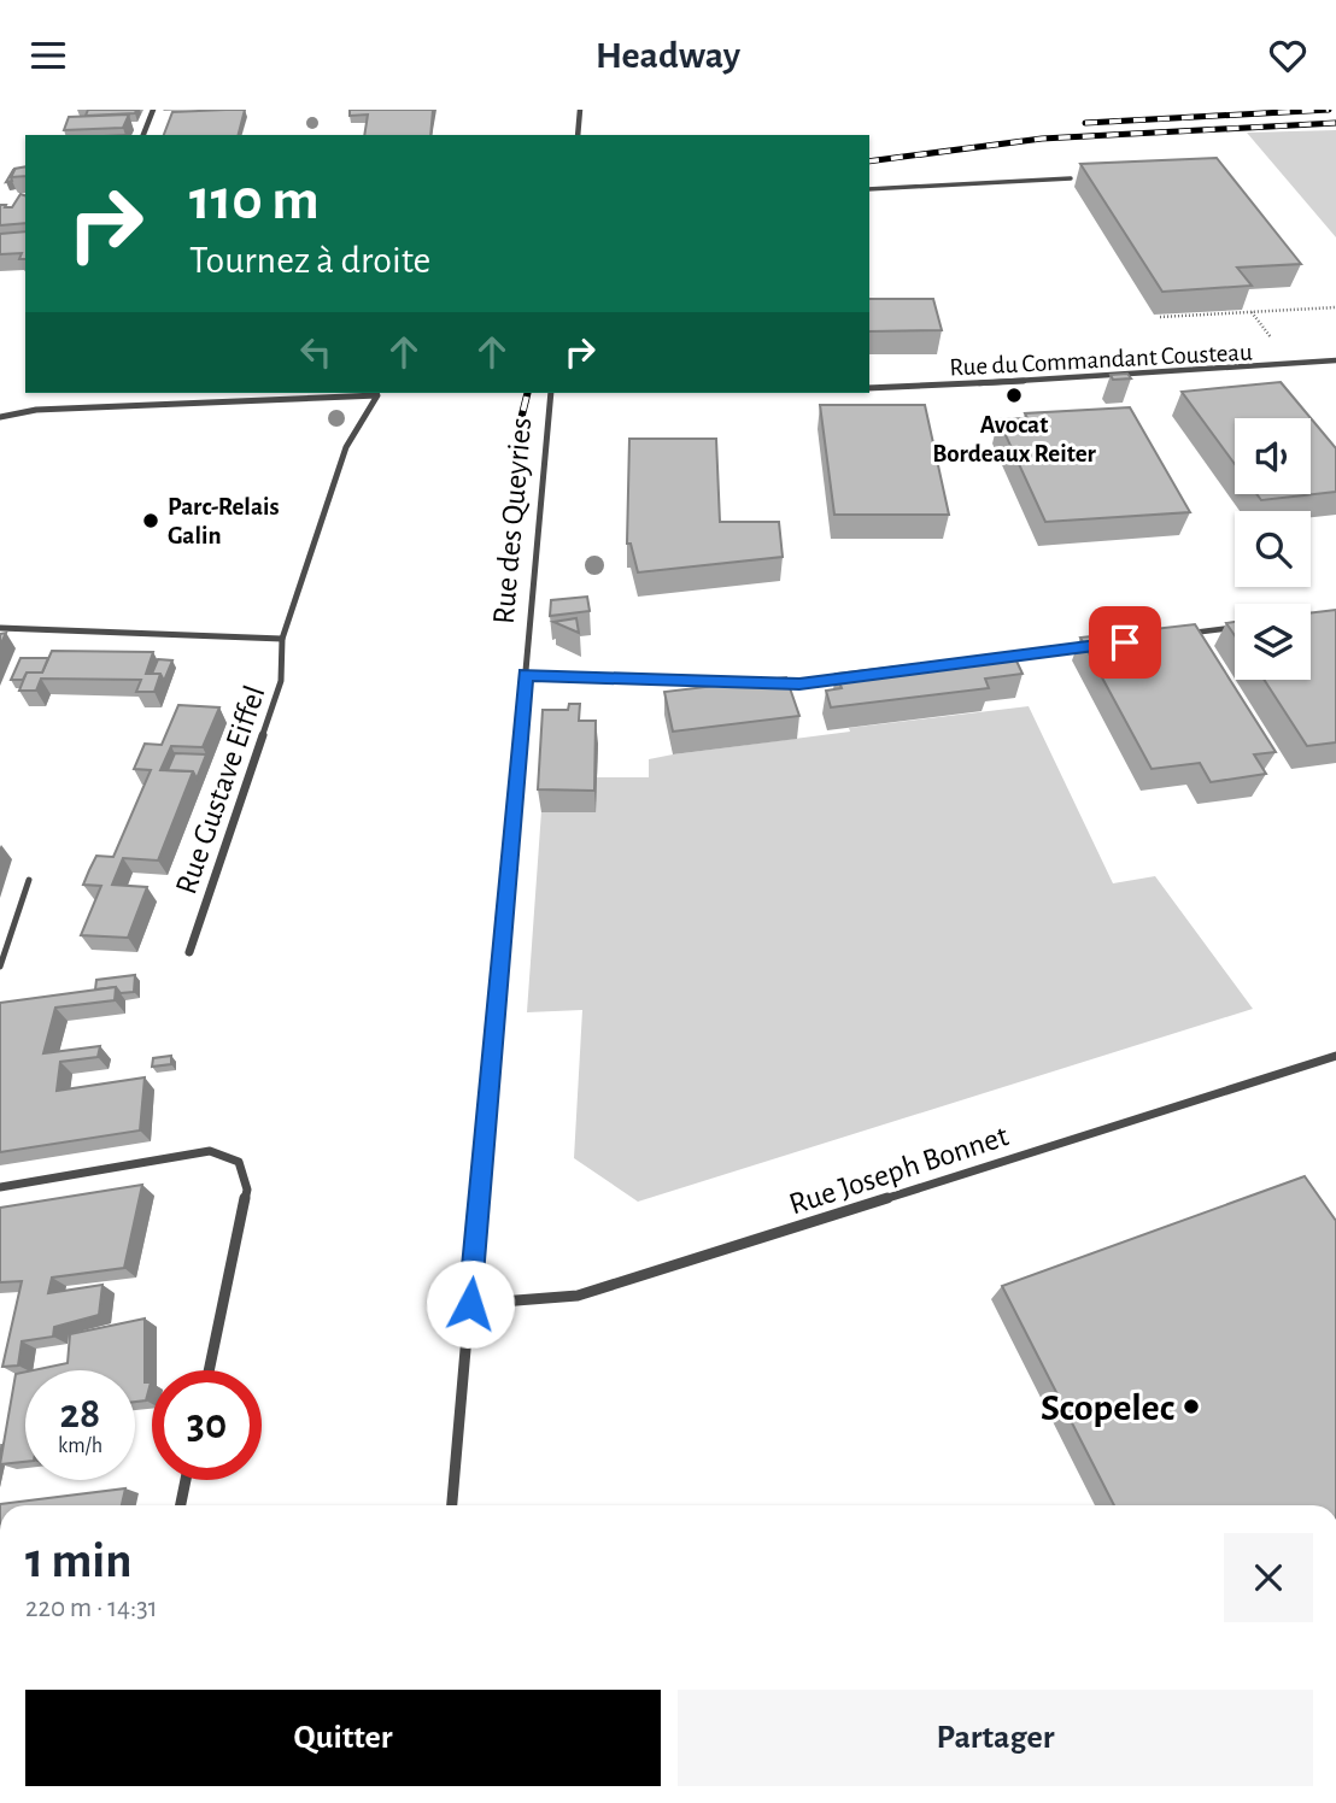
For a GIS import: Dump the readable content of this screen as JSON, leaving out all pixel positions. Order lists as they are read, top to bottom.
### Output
{
  "streets": {
    "street": [
      "Rue du Commandant Cousteau",
      "Rue des Queyries",
      "Rue Gustave Eiffel",
      "Rue Joseph Bonnet"
    ]
  },
  "crossings": [
    ["Rue des Queyries", "Rue Joseph Bonnet"]
  ],
  "places": ["Avocat Bordeaux Reiter", "Parc-Relais Galin", "Scopelec"],
  "page": {
    "header": "Headway",
    "turn": ["110 m", "Tournez à droite"],
    "speed": "28 km/h",
    "limit": "30",
    "heading": ["1 min", "220 m · 14:31"],
    "buttons": ["Quitter", "Partager"]
  }
}
